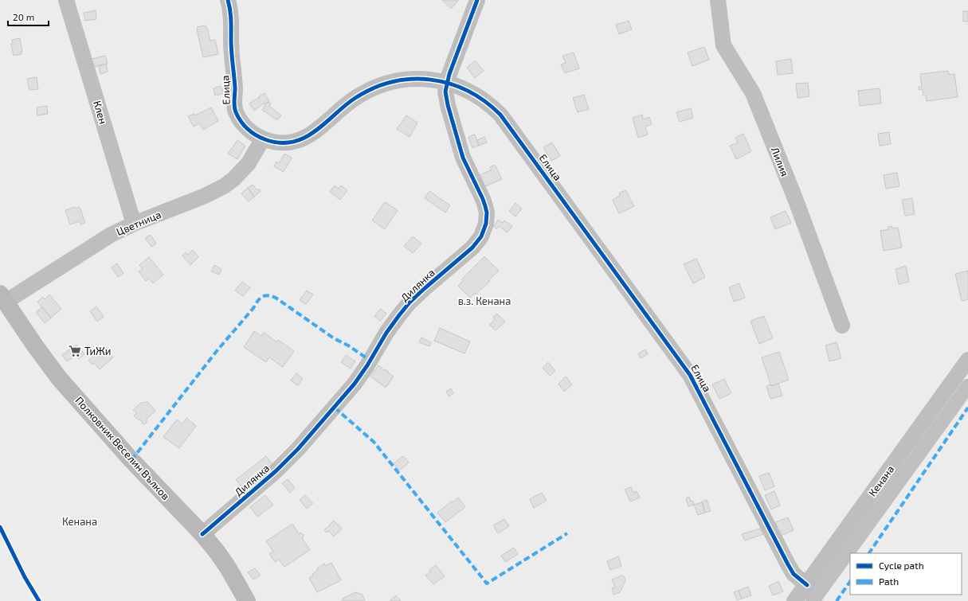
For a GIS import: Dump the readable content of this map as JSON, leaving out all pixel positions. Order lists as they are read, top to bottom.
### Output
{
  "streets": {
    "main road": ["Полковник Веселин Вълков"],
    "street": [
      "Елица",
      "Клен",
      "Лилия",
      "Цветница",
      "Дилянка",
      "Кенана"
    ]
  },
  "crossings": [
    ["Елица", "Цветница"],
    ["Елица", "Дилянка"],
    ["Елица", "Кенана"],
    ["Клен", "Цветница"],
    ["Цветница", "Полковник Веселин Вълков"],
    ["Дилянка", "Полковник Веселин Вълков"]
  ],
  "parks": ["в.з. Кенана", "Кенана"],
  "places": {
    "supermarket": ["ТиЖи"]
  },
  "legend": ["Cycle path", "Path"],
  "scale_bar": "20 m"
}
